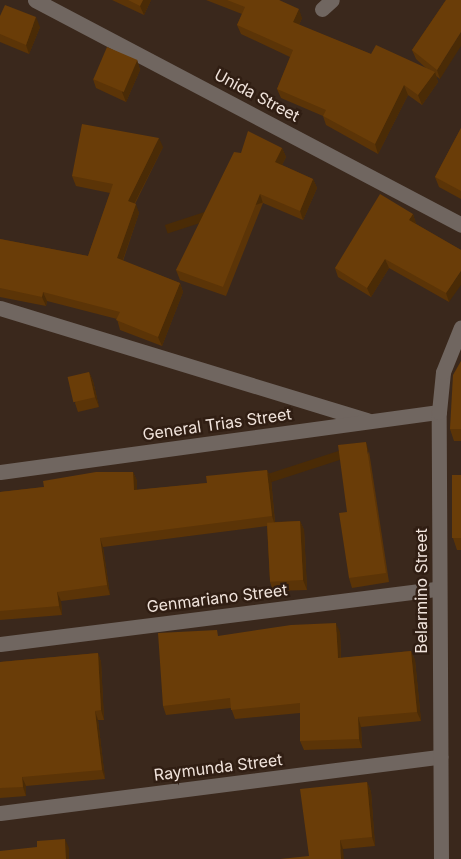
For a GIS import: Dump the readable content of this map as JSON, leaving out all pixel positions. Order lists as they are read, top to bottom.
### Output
{
  "streets": {
    "street": [
      "Unida Street",
      "General Trias Street",
      "Belarmino Street",
      "Genmariano Street",
      "Raymunda Street"
    ]
  },
  "crossings": [
    ["General Trias Street", "Belarmino Street"],
    ["Belarmino Street", "Genmariano Street"],
    ["Belarmino Street", "Raymunda Street"]
  ]
}
